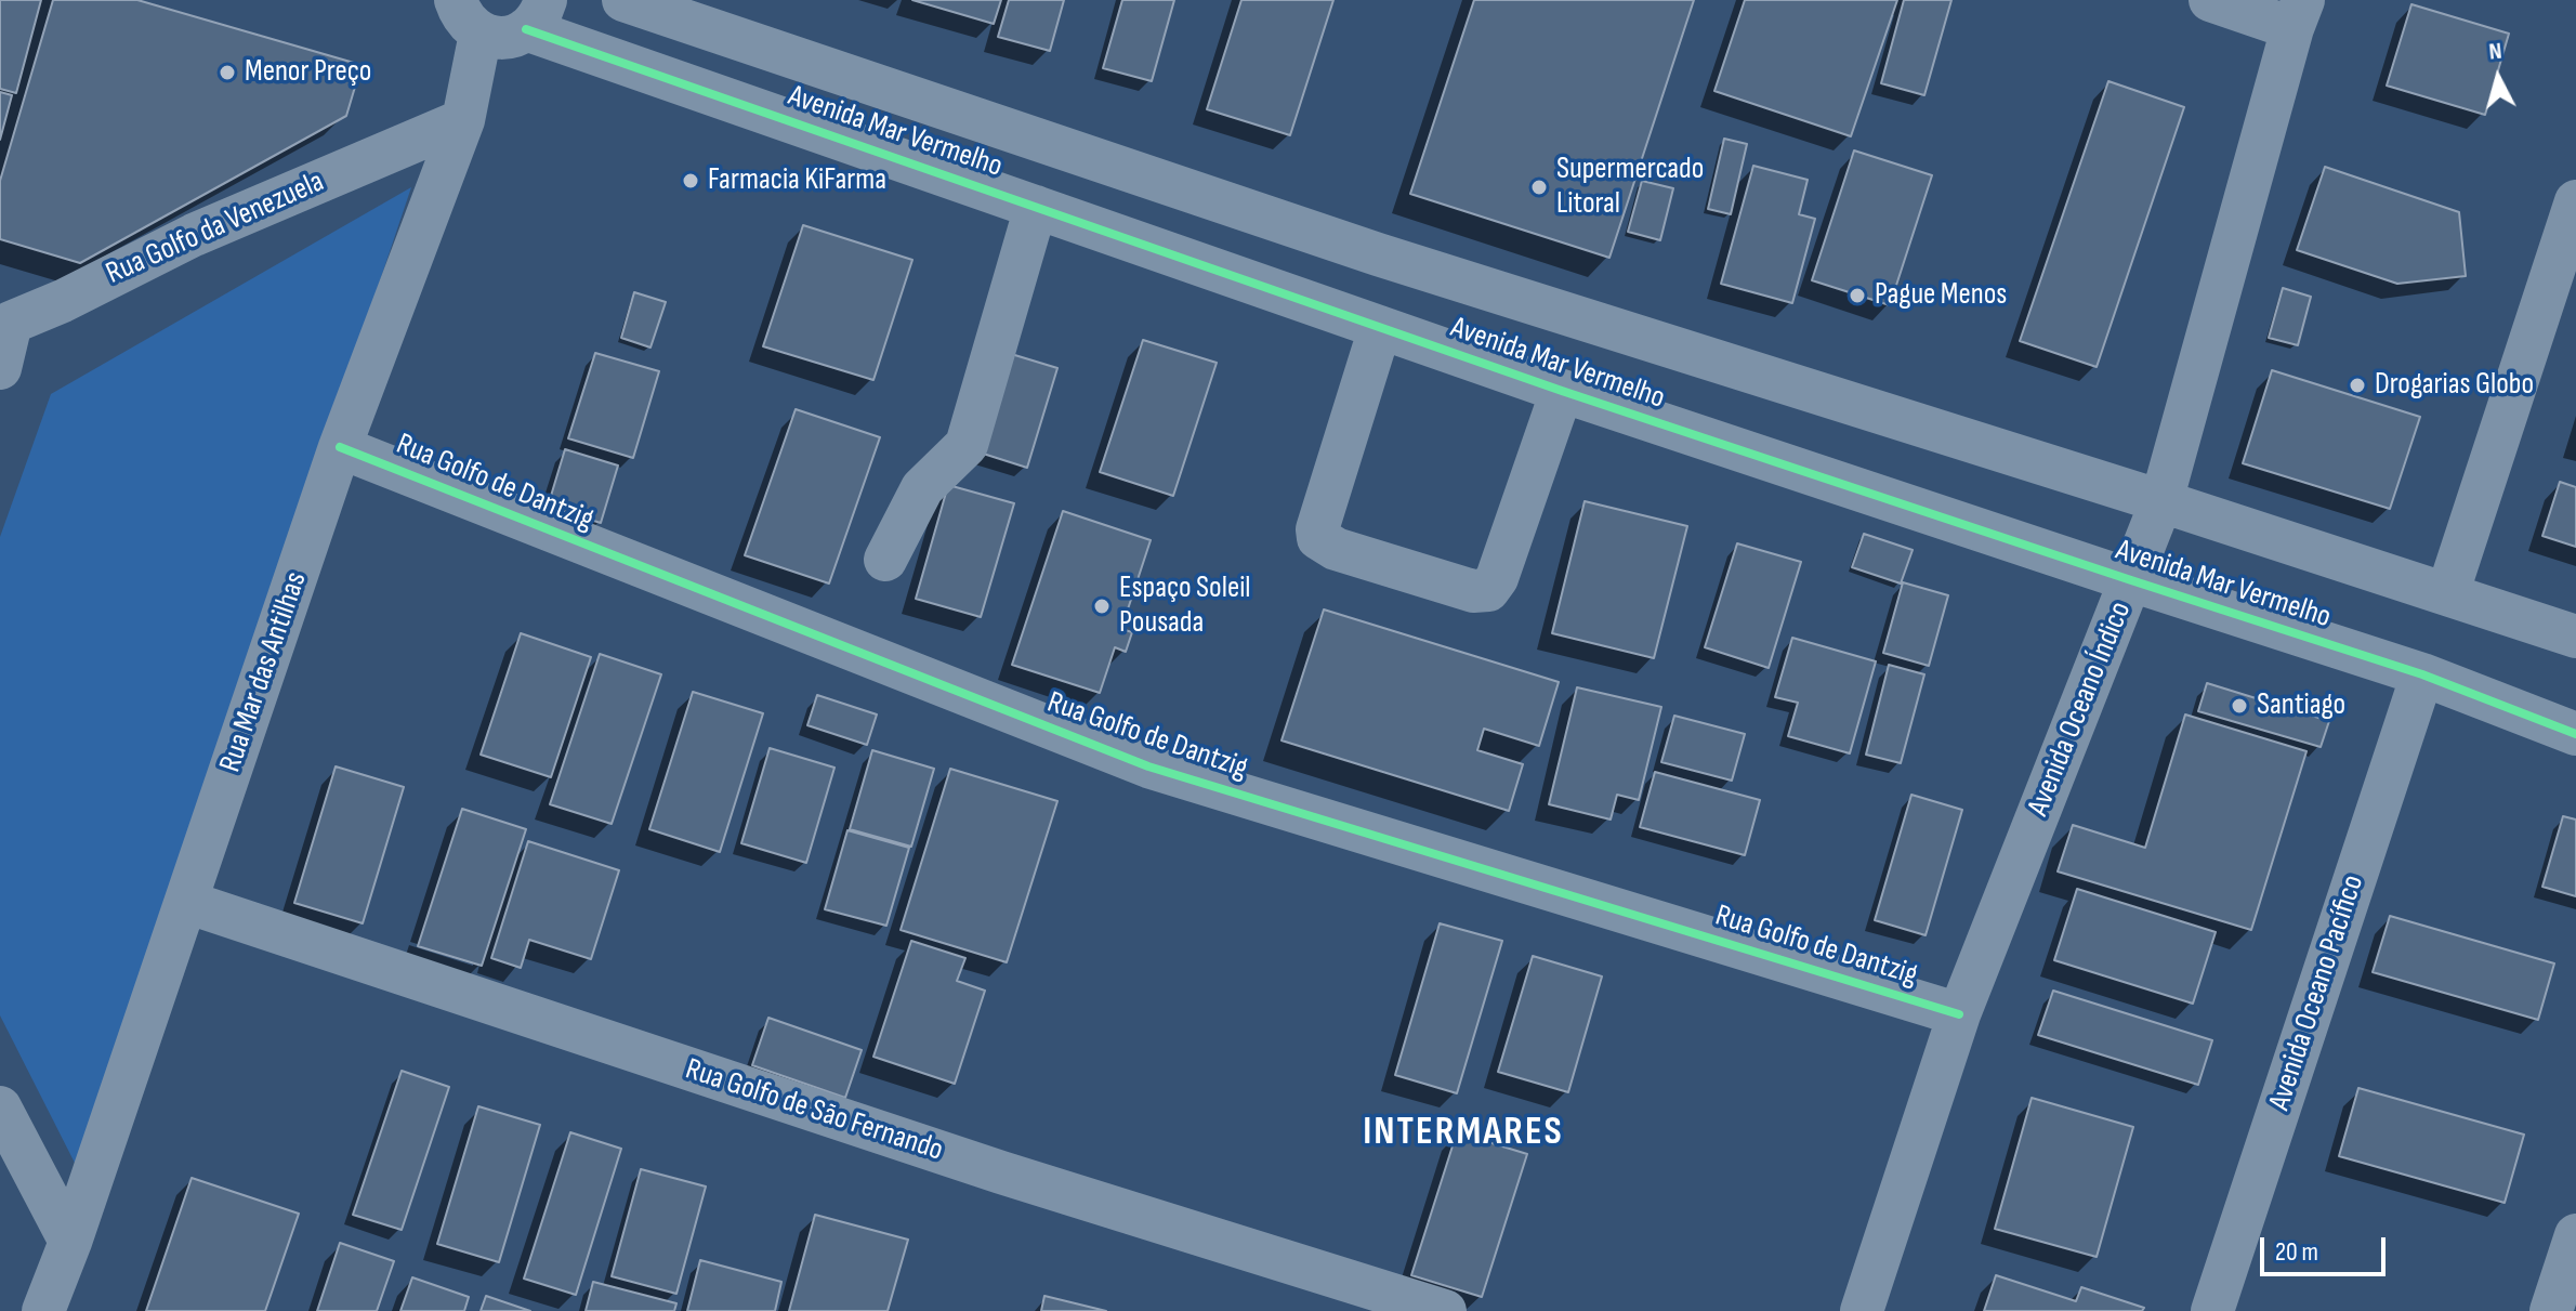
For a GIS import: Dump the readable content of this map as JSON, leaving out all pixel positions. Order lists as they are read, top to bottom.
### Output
{
  "streets": {
    "street": [
      "Avenida Mar Vermelho",
      "Rua Golfo da Venezuela",
      "Rua Golfo de Dantzig",
      "Rua Mar das Antilhas",
      "Avenida Oceano Índico",
      "Avenida Oceano Pacífico",
      "Rua Golfo de São Fernando"
    ]
  },
  "crossings": [
    ["Avenida Mar Vermelho", "Rua Mar das Antilhas"],
    ["Avenida Mar Vermelho", "Avenida Oceano Índico"],
    ["Avenida Mar Vermelho", "Avenida Oceano Pacífico"],
    ["Rua Golfo da Venezuela", "Rua Mar das Antilhas"],
    ["Rua Golfo de Dantzig", "Rua Mar das Antilhas"],
    ["Rua Golfo de Dantzig", "Avenida Oceano Índico"],
    ["Rua Mar das Antilhas", "Rua Golfo de São Fernando"]
  ],
  "districts": ["INTERMARES"],
  "places": [
    "Menor Preço",
    "Farmacia KiFarma",
    "Supermercado Litoral",
    "Pague Menos",
    "Drogarias Globo",
    "Espaço Soleil Pousada",
    "Santiago"
  ],
  "scale_bar": "20 m",
  "north": "top"
}
